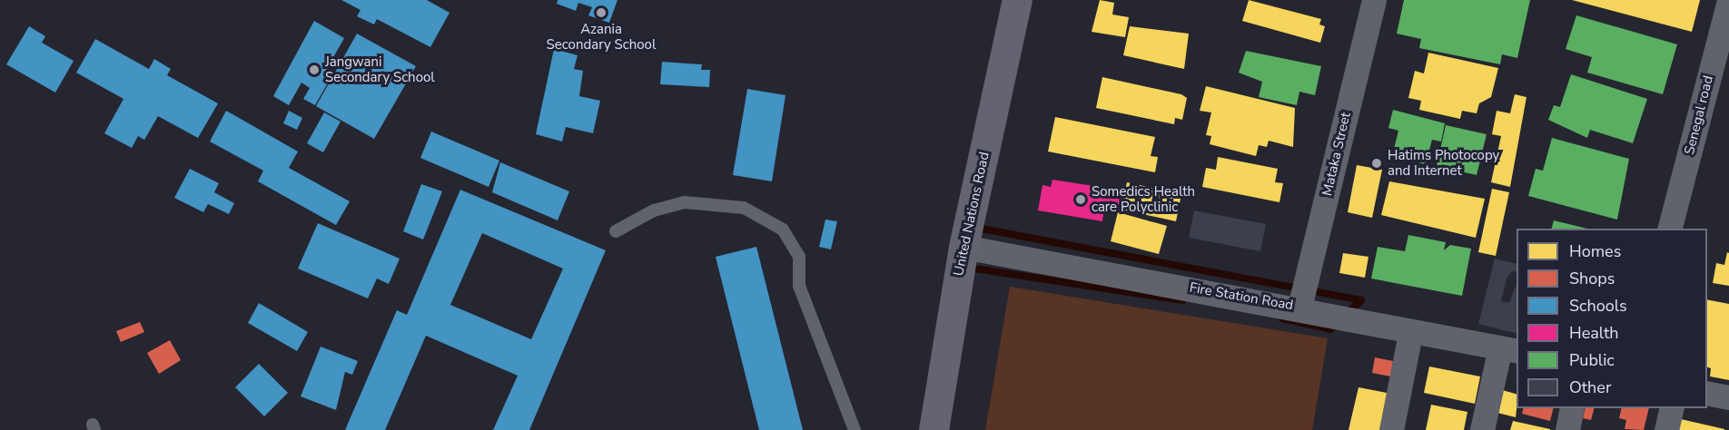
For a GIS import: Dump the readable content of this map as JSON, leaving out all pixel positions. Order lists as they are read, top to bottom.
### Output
{
  "streets": {
    "street": [
      "Senegal road",
      "Mataka Street",
      "United Nations Road",
      "Fire Station Road"
    ]
  },
  "crossings": [
    ["Mataka Street", "Fire Station Road"],
    ["United Nations Road", "Fire Station Road"]
  ],
  "places": [
    "Azania Secondary School",
    "Jangwani Secondary School",
    "Hatims Photocopy and Internet",
    "Somedics Health care Polyclinic"
  ],
  "legend": [
    "Homes",
    "Shops",
    "Schools",
    "Health",
    "Public",
    "Other"
  ]
}
